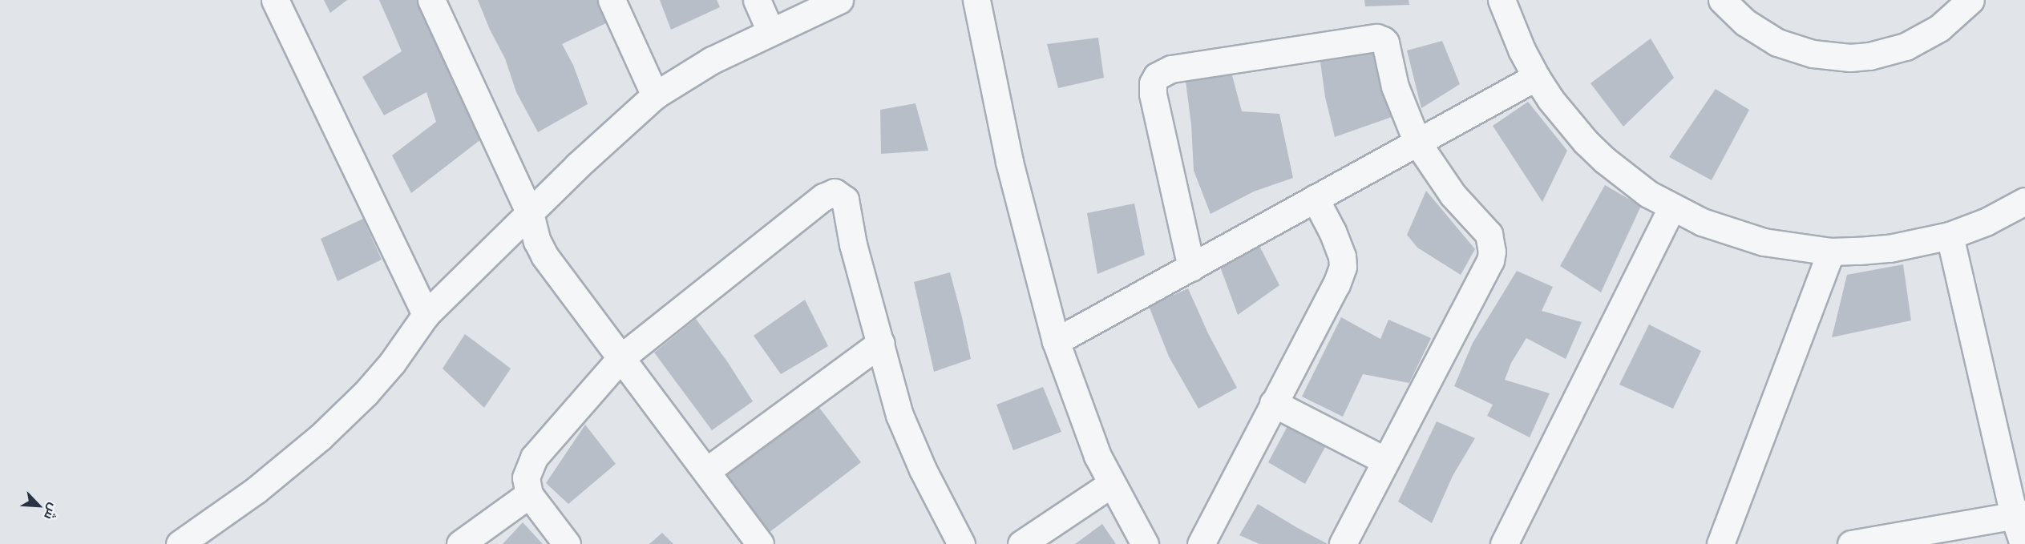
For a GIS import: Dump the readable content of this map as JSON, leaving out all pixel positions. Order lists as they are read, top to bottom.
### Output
{
  "north": "bottom right"
}
